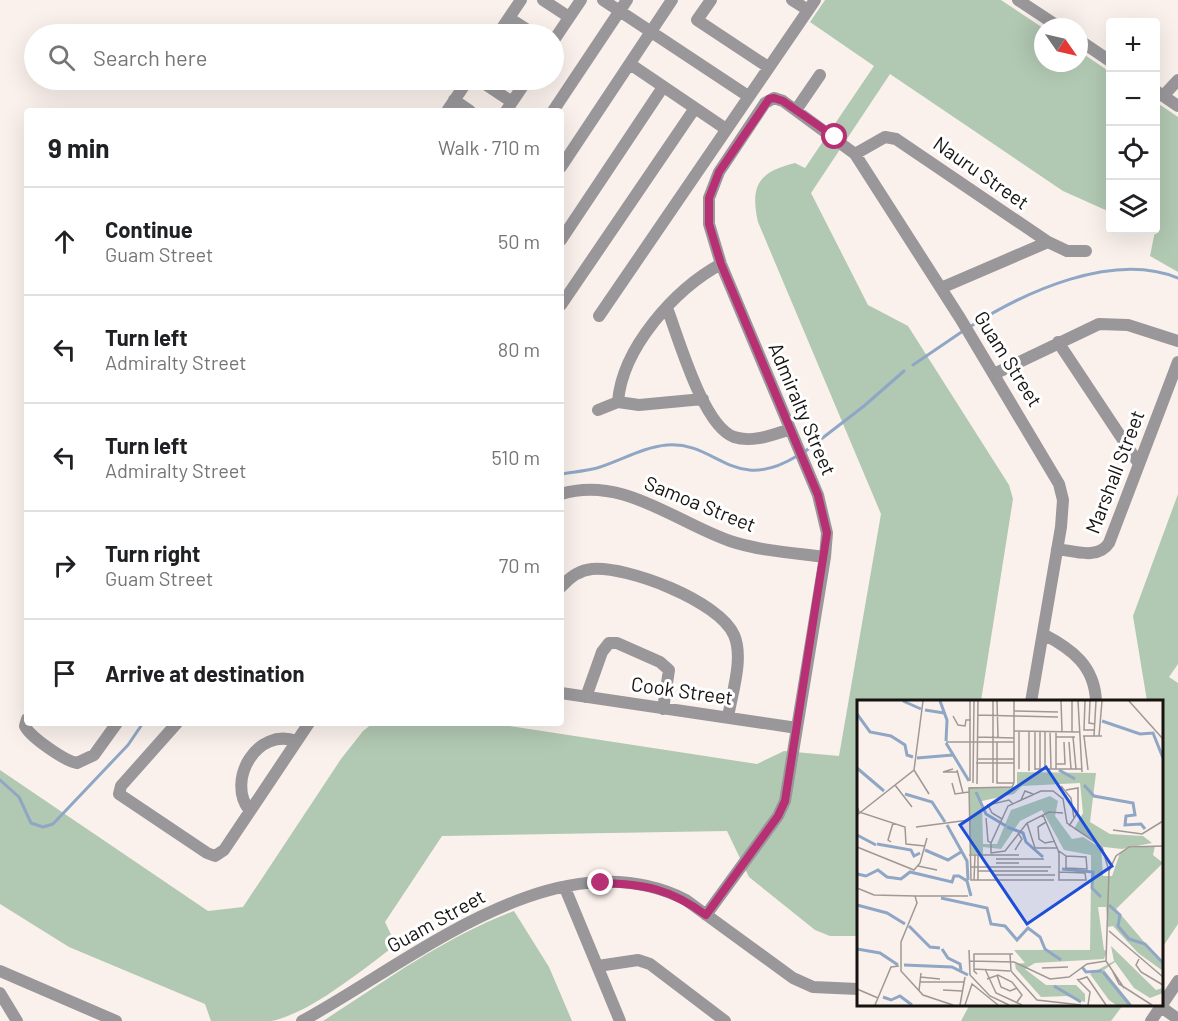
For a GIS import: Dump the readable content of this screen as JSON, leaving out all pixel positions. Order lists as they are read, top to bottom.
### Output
{
  "streets": {
    "street": [
      "Nauru Street",
      "Guam Street",
      "Admiralty Street",
      "Marshall Street",
      "Samoa Street",
      "Cook Street"
    ]
  },
  "crossings": [
    ["Nauru Street", "Guam Street"],
    ["Guam Street", "Admiralty Street"],
    ["Guam Street", "Marshall Street"],
    ["Admiralty Street", "Samoa Street"],
    ["Admiralty Street", "Cook Street"]
  ],
  "north": "bottom right",
  "page": {
    "map_buttons": ["+", "−"],
    "search": "Search here",
    "heading": ["9 min", "Walk · 710 m"],
    "list": [
      ["Continue", "Guam Street", "50 m"],
      ["Turn left", "Admiralty Street", "80 m"],
      ["Turn left", "Admiralty Street", "510 m"],
      ["Turn right", "Guam Street", "70 m"],
      "Arrive at destination"
    ]
  }
}
